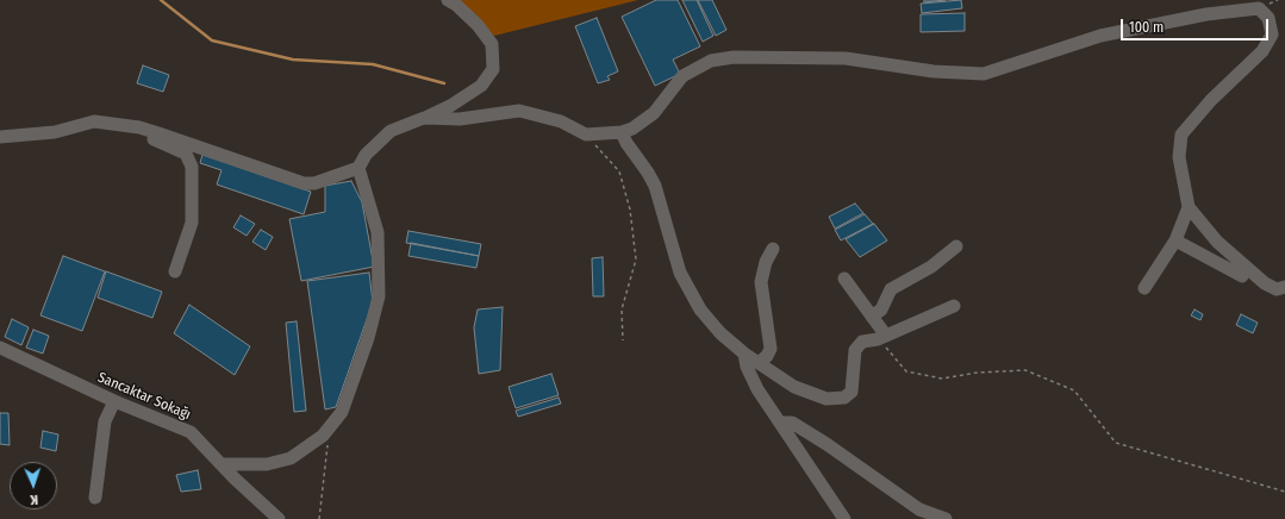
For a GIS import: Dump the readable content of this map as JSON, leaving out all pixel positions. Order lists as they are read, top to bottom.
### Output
{
  "streets": {
    "street": ["Sancaktar Sokağı"]
  },
  "scale_bar": "100 m",
  "north": "bottom"
}
